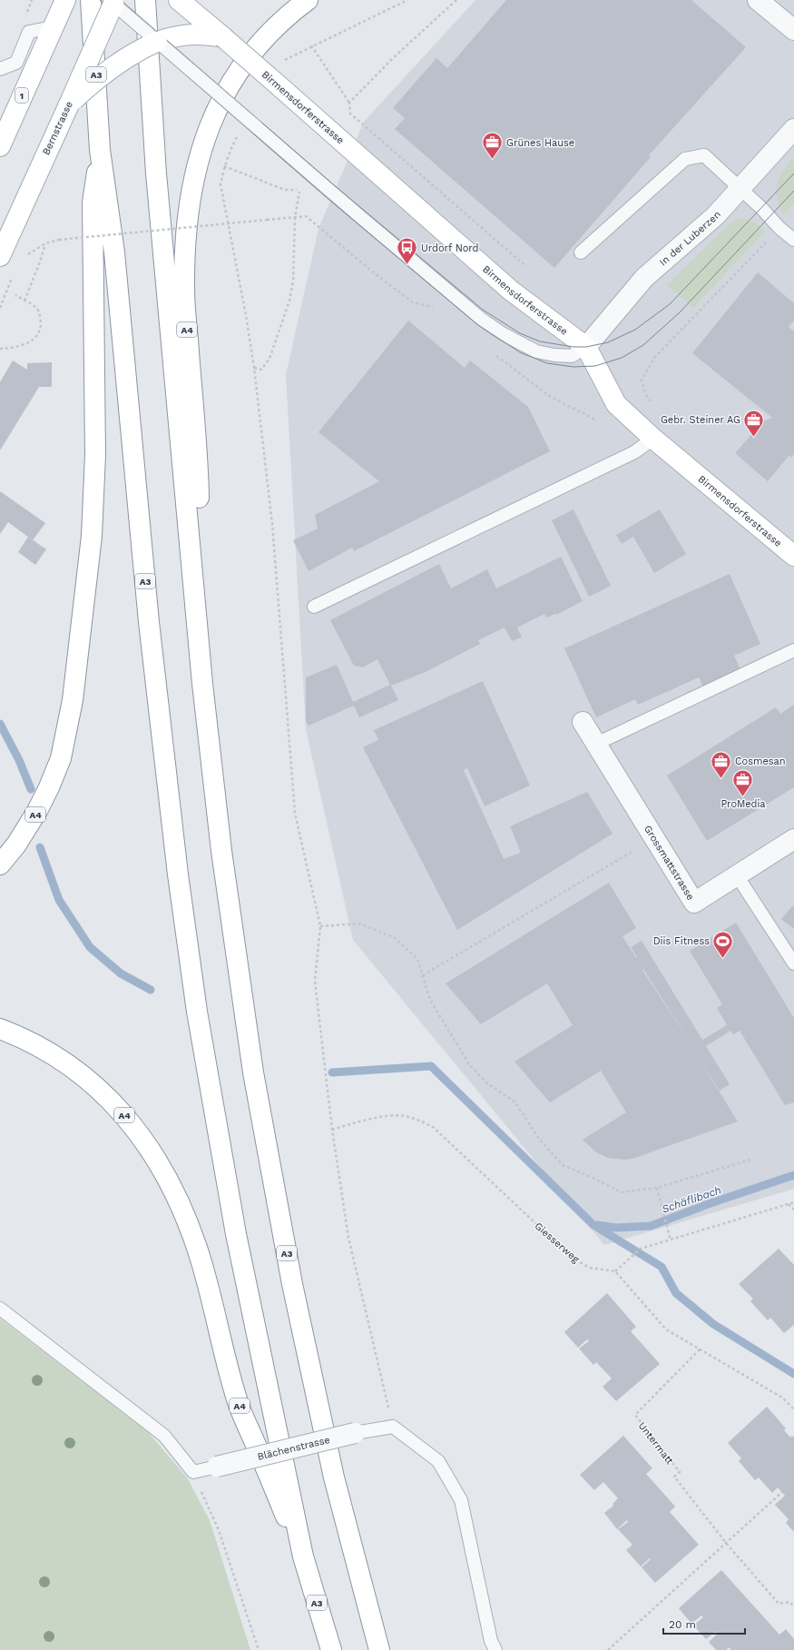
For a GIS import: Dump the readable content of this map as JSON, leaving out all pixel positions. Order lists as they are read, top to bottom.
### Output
{
  "streets": {
    "main road": [
      "A3",
      "1",
      "Birmensdorferstrasse",
      "Bernstrasse",
      "A4"
    ],
    "street": ["In der Luberzen", "Grossmattstrasse", "Blächenstrasse"],
    "path": ["Giesserweg", "Untermatt"]
  },
  "crossings": [
    ["A3", "A4"],
    ["Birmensdorferstrasse", "In der Luberzen"]
  ],
  "water": ["Schäflibach"],
  "places": {
    "office": [
      "Grünes Hause",
      "Gebr. Steiner AG",
      "Cosmesan",
      "ProMedia"
    ],
    "bus stop": ["Urdorf Nord"],
    "sports": ["Diis Fitness"]
  },
  "scale_bar": "20 m"
}
